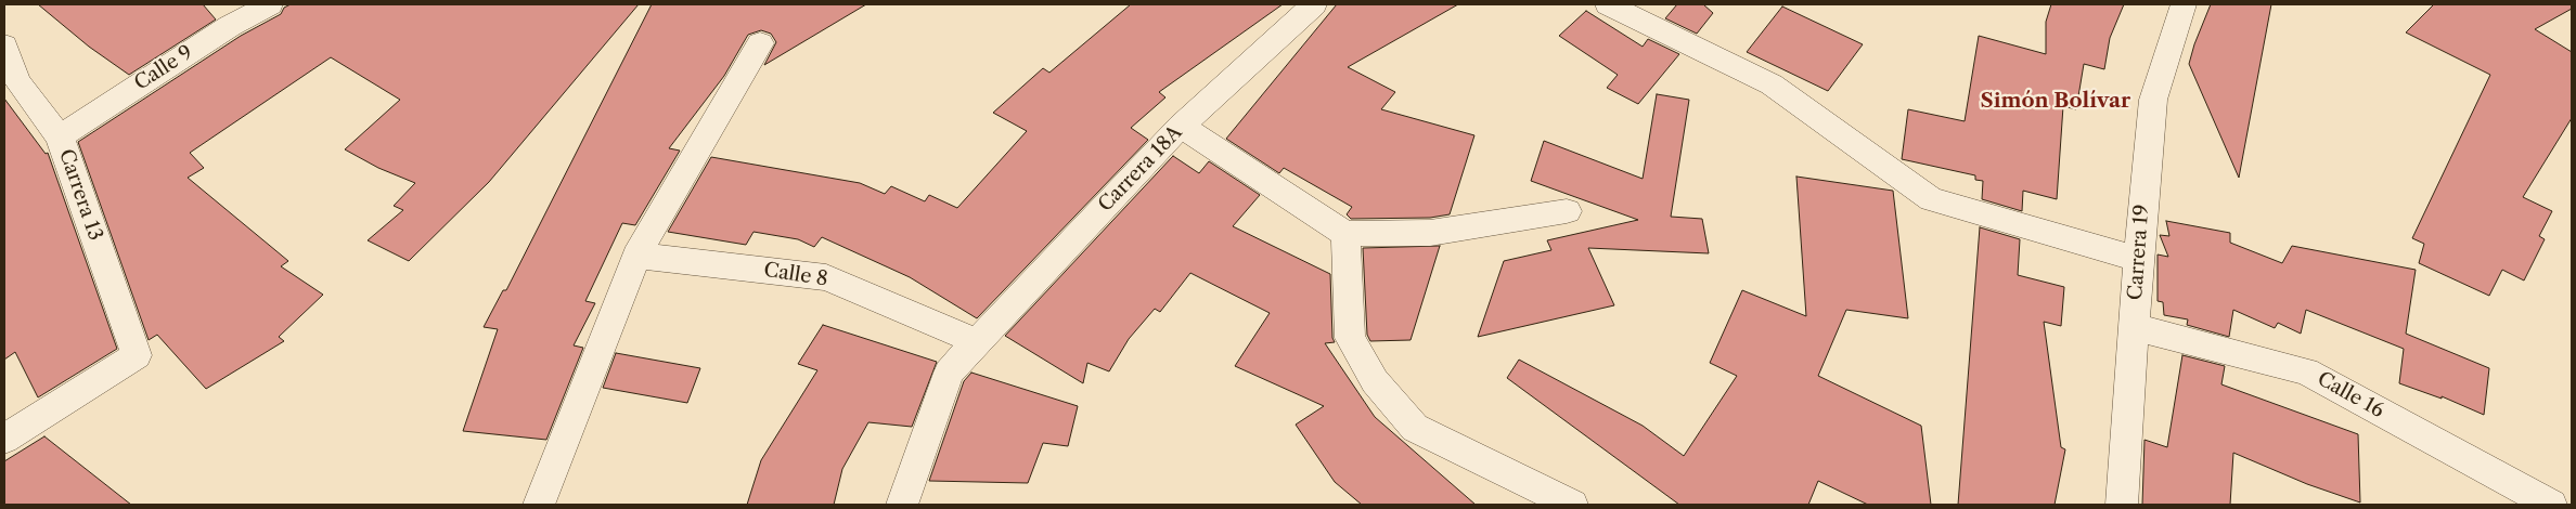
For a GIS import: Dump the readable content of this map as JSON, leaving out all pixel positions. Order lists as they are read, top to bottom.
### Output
{
  "streets": {
    "street": [
      "Calle 9",
      "Carrera 18A",
      "Carrera 13",
      "Carrera 19",
      "Calle 8",
      "Calle 16"
    ]
  },
  "crossings": [
    ["Calle 9", "Carrera 13"],
    ["Carrera 18A", "Calle 8"],
    ["Carrera 19", "Calle 16"]
  ],
  "districts": ["Simón Bolívar"]
}
